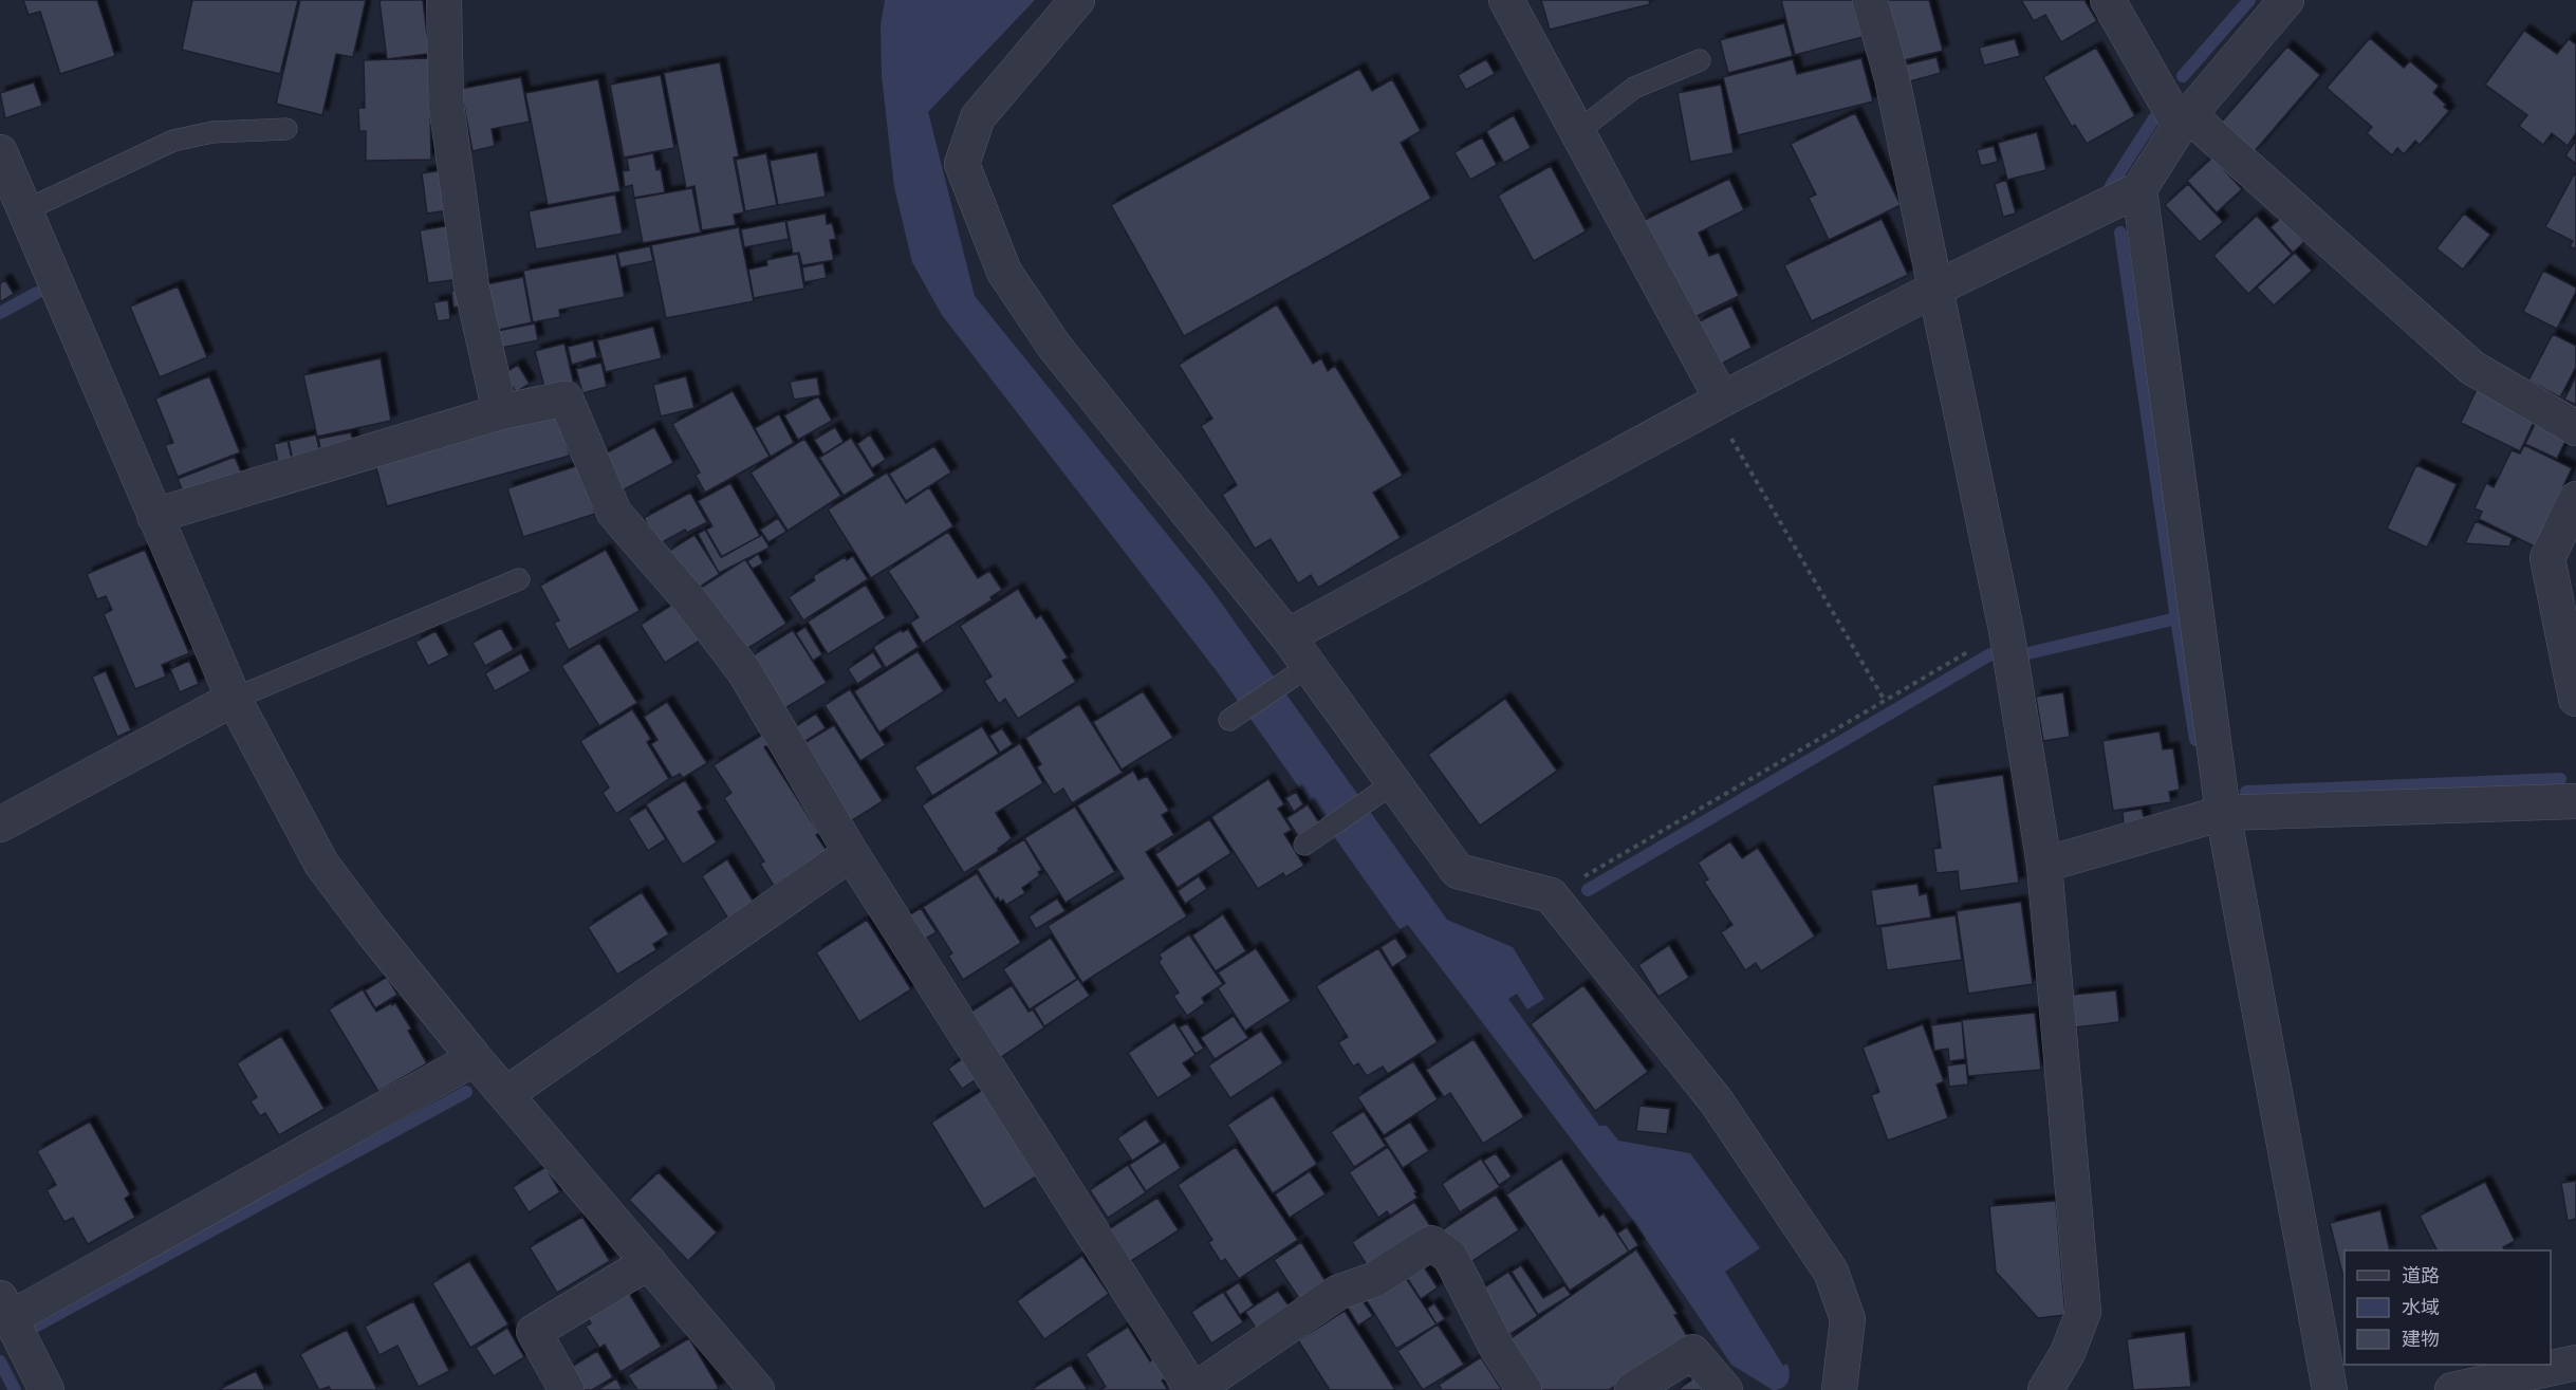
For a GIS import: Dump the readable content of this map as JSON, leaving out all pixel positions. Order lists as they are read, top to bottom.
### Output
{
  "legend": ["道路", "水域", "建物"]
}
